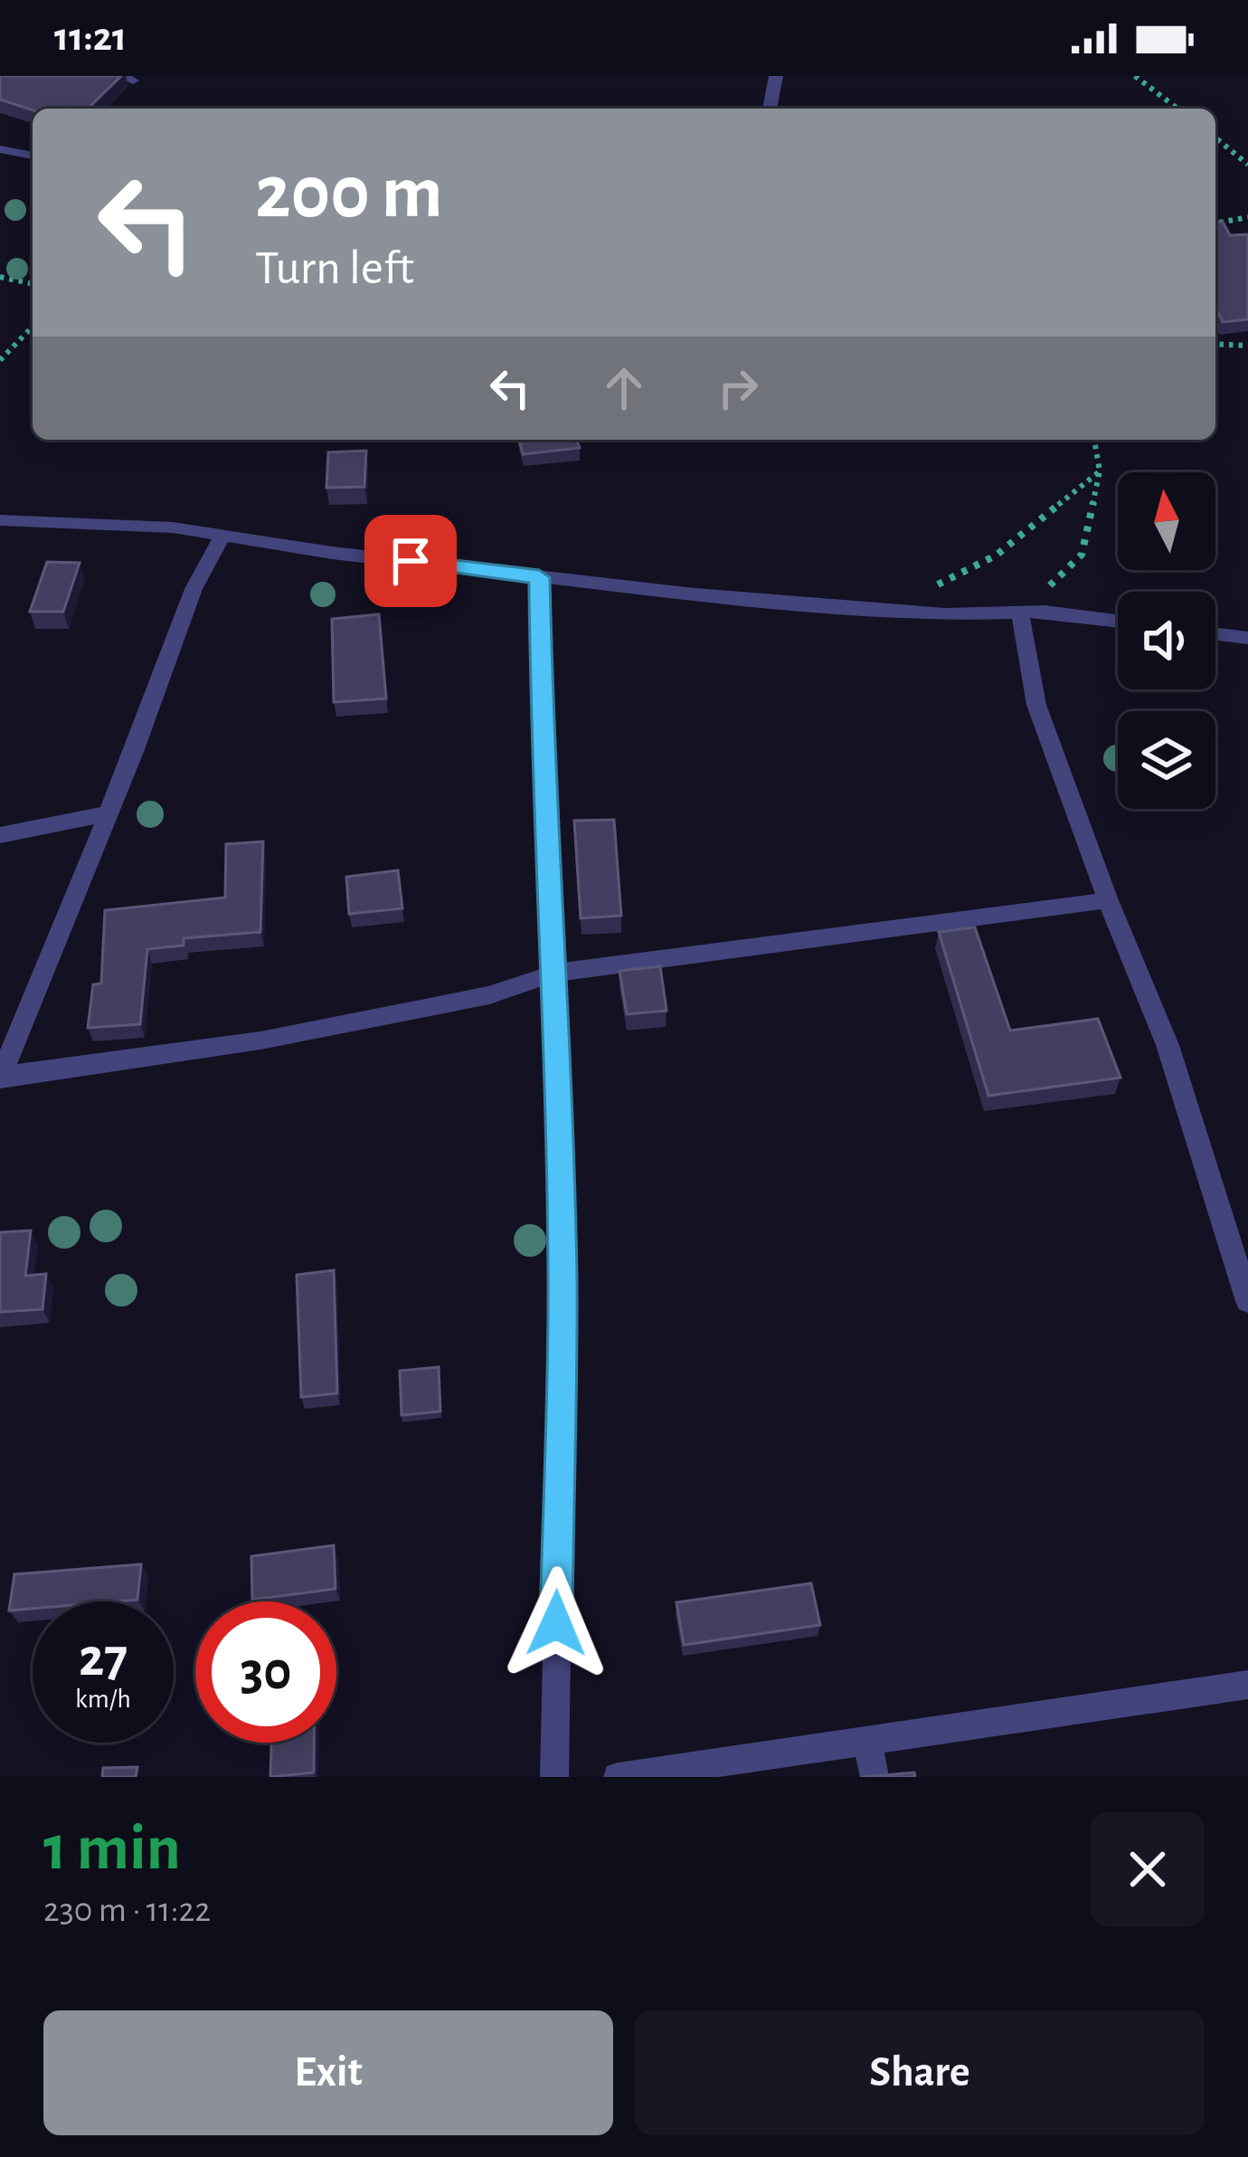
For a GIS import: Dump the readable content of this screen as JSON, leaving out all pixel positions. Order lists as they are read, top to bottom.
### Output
{
  "north": "top",
  "page": {
    "status": "11:21",
    "turn": ["200 m", "Turn left"],
    "speed": "27 km/h",
    "limit": "30",
    "heading": ["1 min", "230 m · 11:22"],
    "buttons": ["Exit", "Share"]
  }
}
